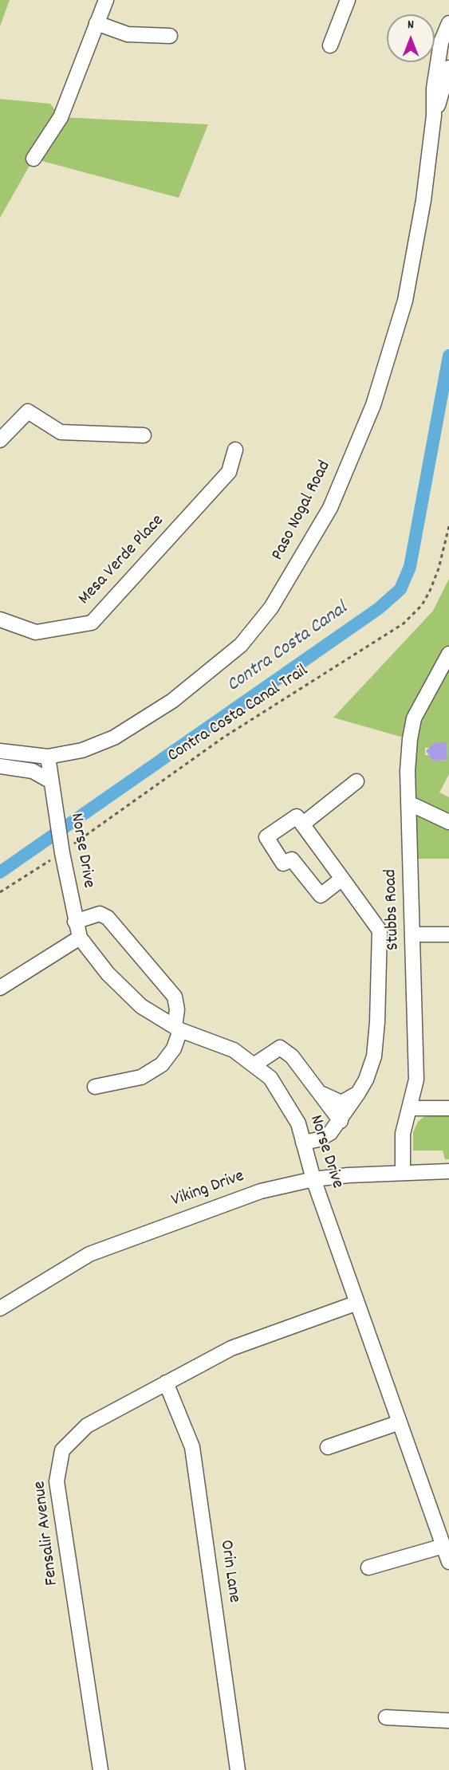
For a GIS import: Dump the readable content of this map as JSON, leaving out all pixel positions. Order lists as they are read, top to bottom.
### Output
{
  "streets": {
    "street": [
      "Paso Nogal Road",
      "Mesa Verde Place",
      "Norse Drive",
      "Stubbs Road",
      "Viking Drive",
      "Fensalir Avenue",
      "Orin Lane"
    ],
    "path": ["Contra Costa Canal Trail"]
  },
  "crossings": [
    ["Paso Nogal Road", "Norse Drive"],
    ["Contra Costa Canal Trail", "Norse Drive"],
    ["Norse Drive", "Viking Drive"],
    ["Norse Drive", "Fensalir Avenue"],
    ["Stubbs Road", "Viking Drive"],
    ["Fensalir Avenue", "Orin Lane"]
  ],
  "water": ["Contra Costa Canal"],
  "north": "top"
}
